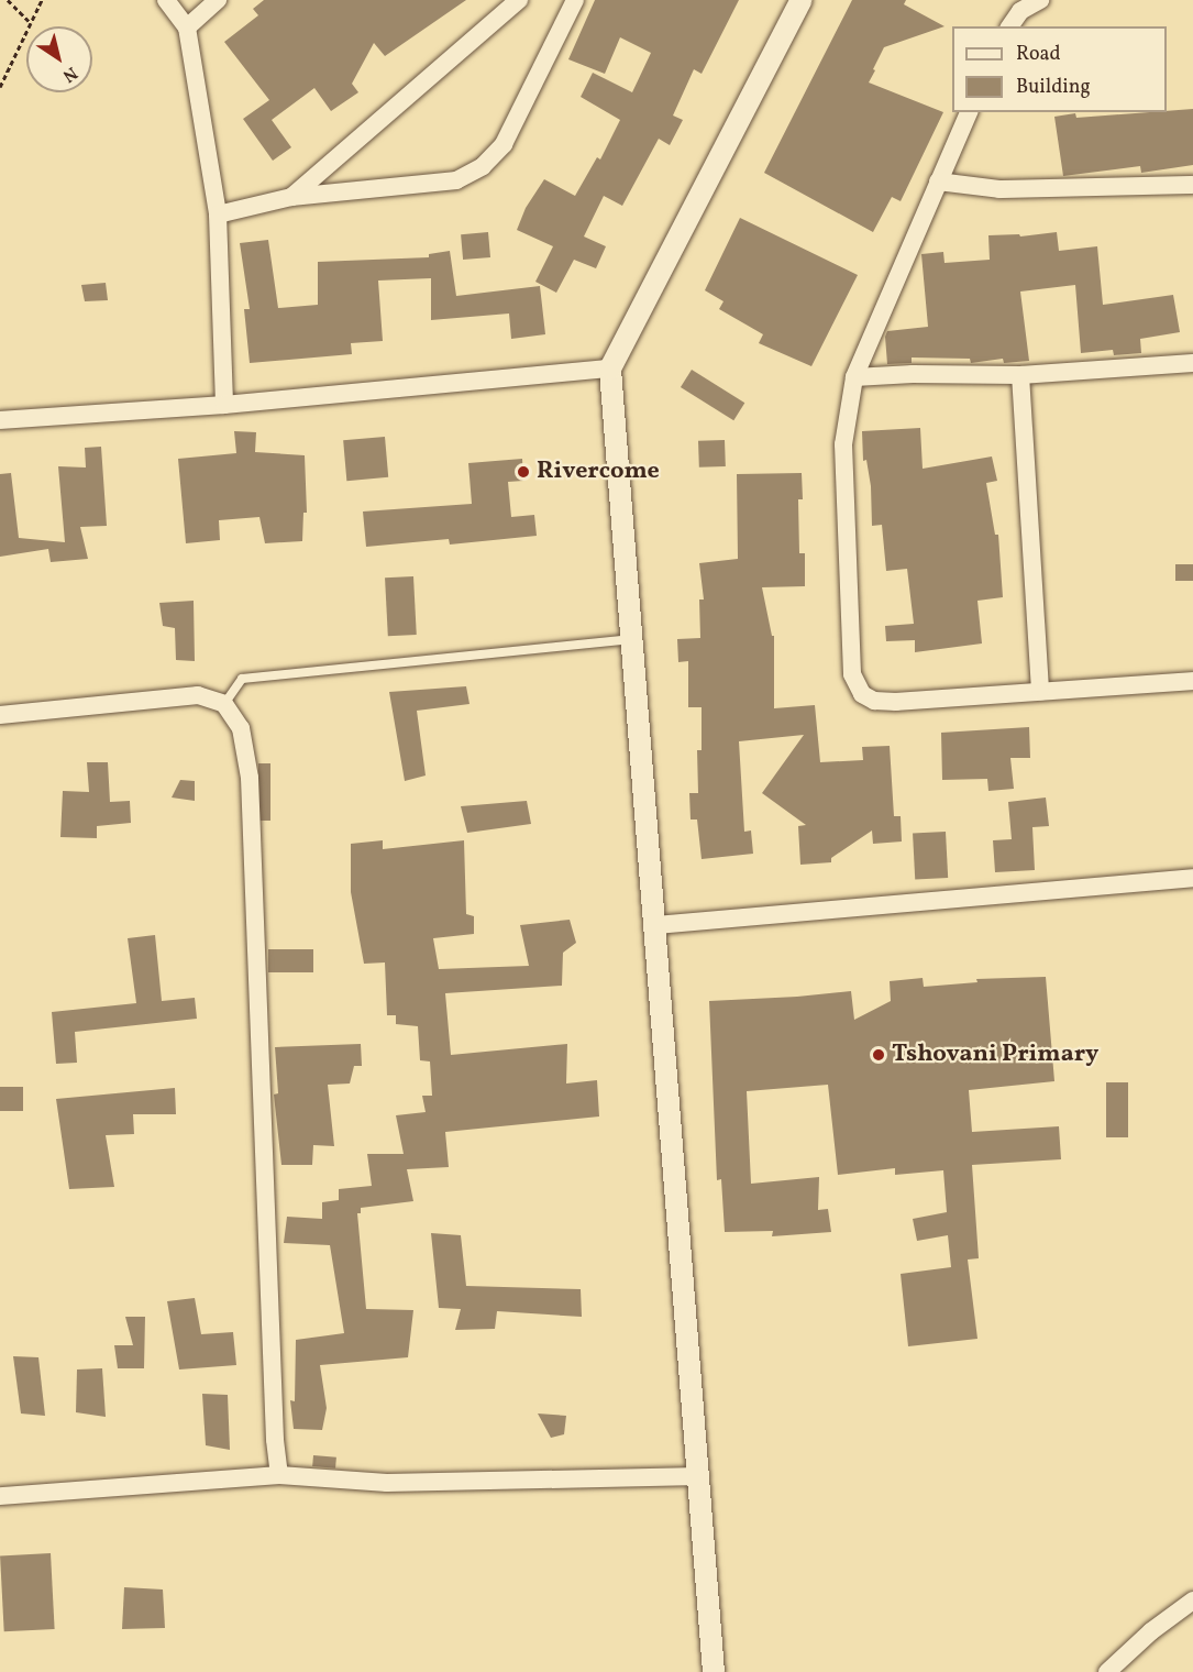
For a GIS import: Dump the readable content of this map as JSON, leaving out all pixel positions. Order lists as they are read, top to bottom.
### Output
{
  "places": ["Rivercome", "Tshovani Primary"],
  "legend": ["Road", "Building"],
  "north": "bottom right"
}
